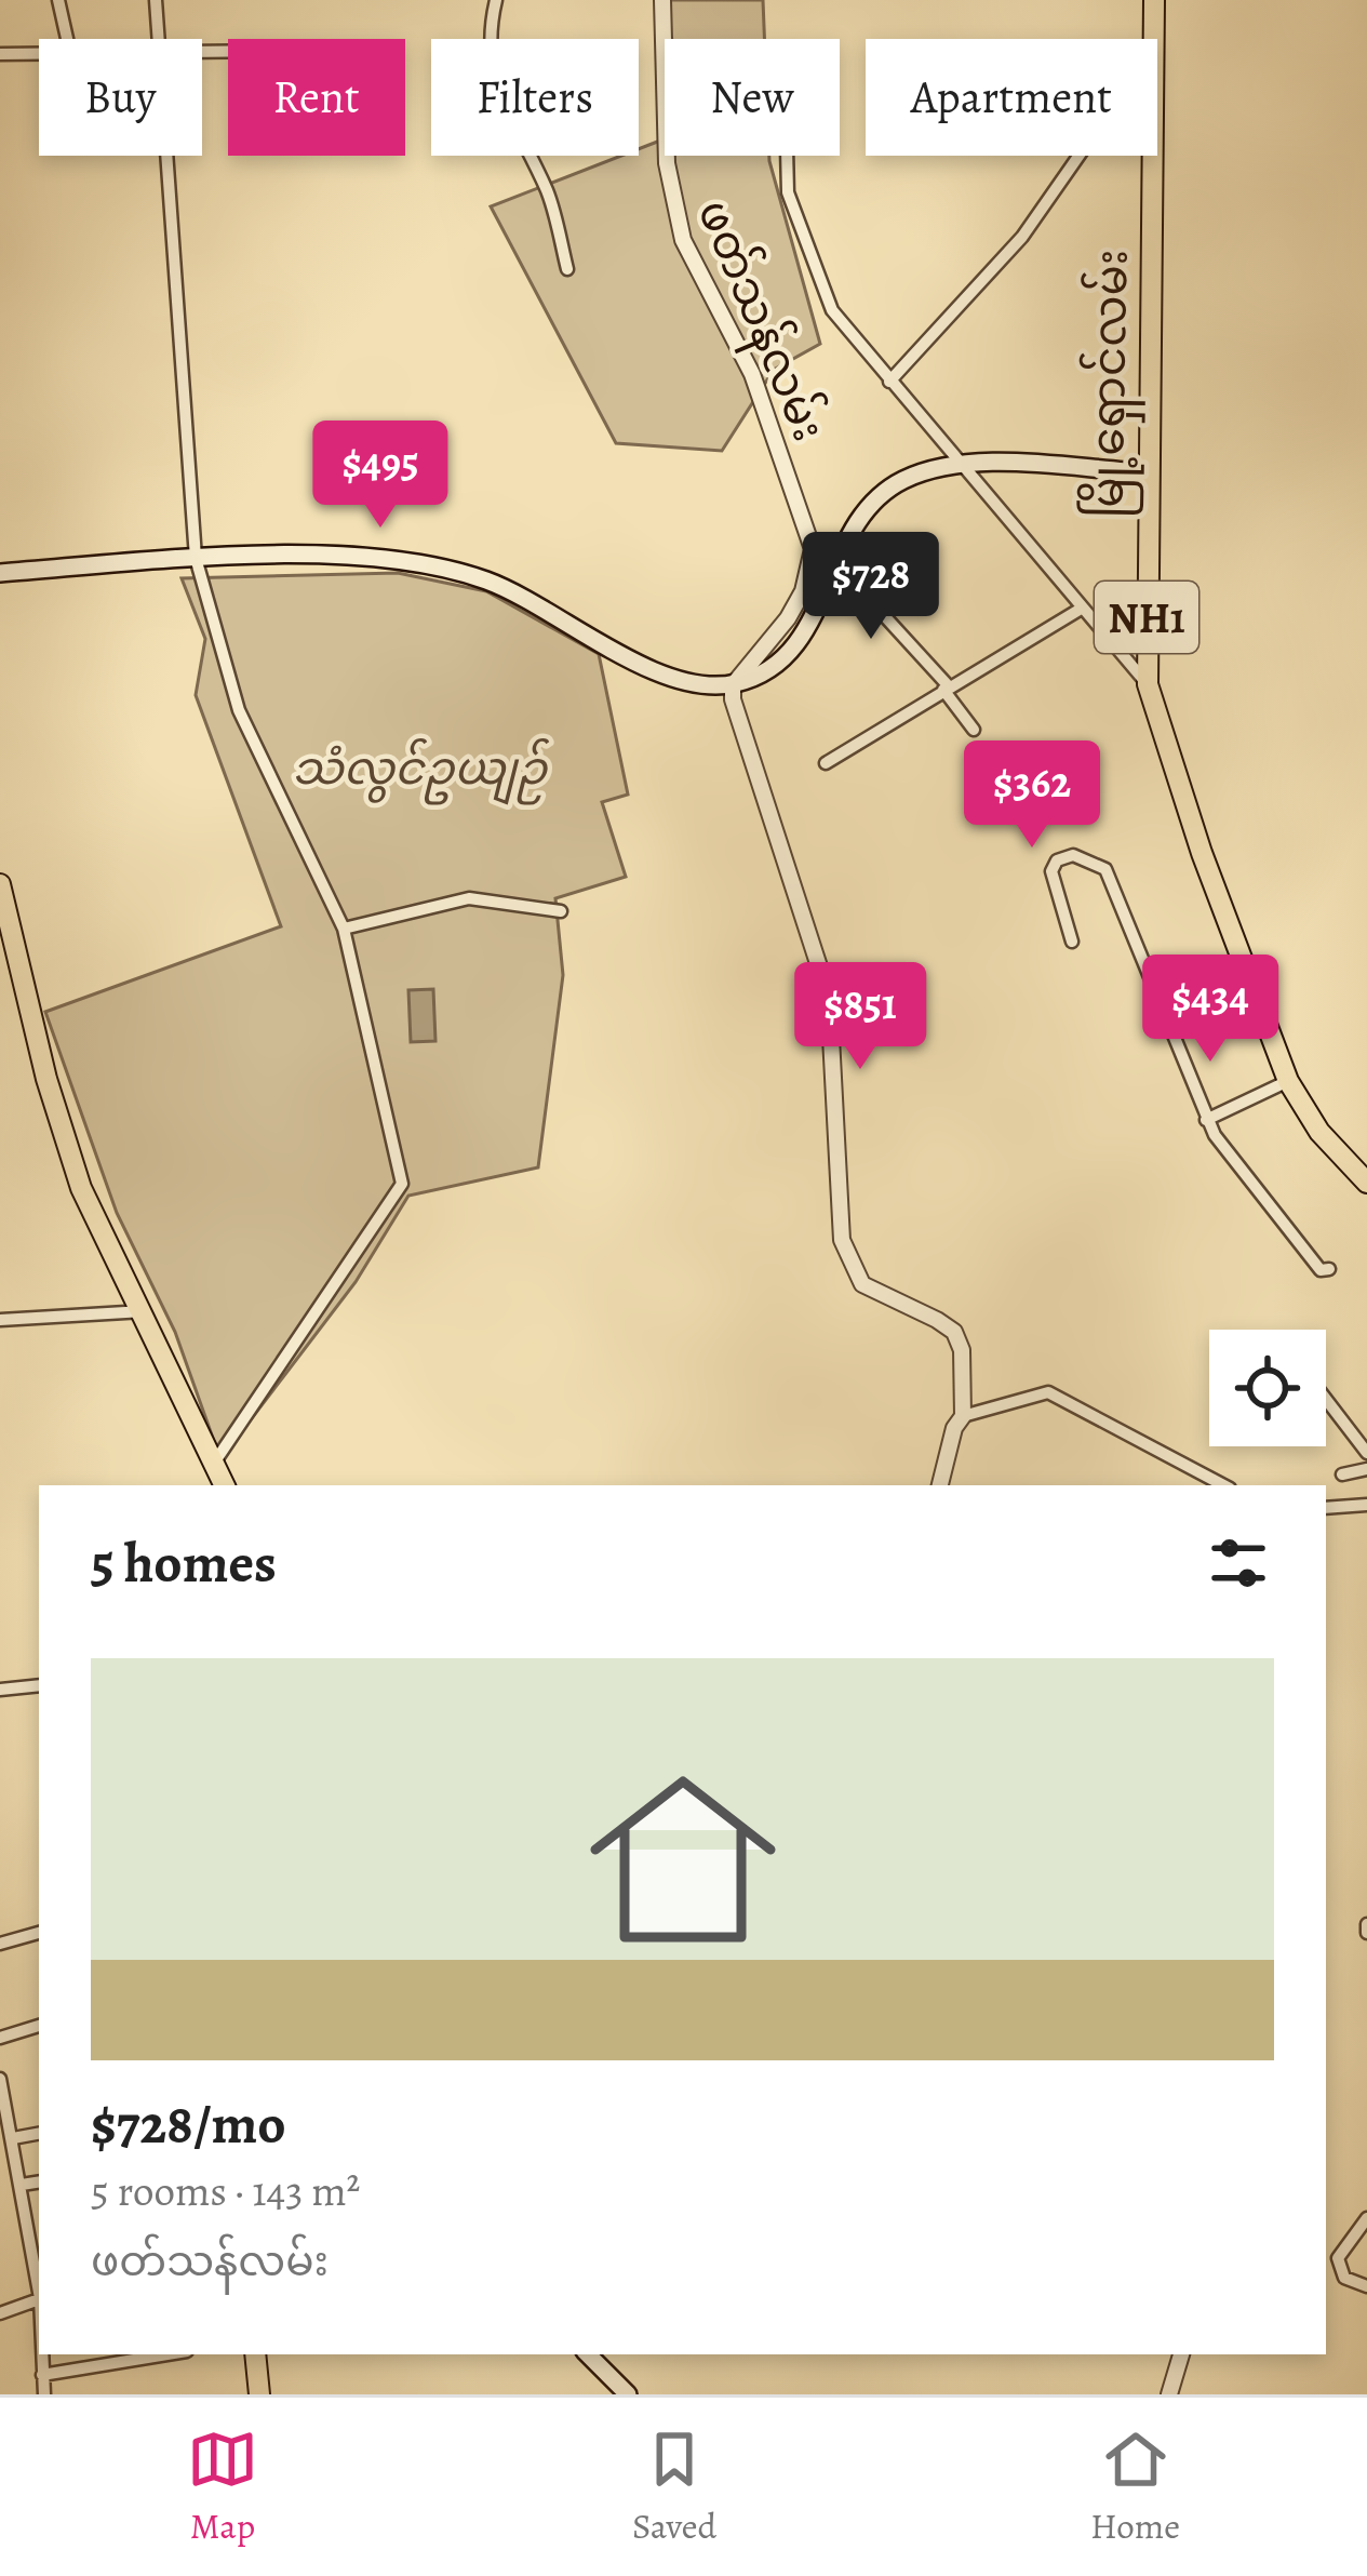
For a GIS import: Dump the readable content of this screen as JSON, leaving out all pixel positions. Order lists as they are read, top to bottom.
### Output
{
  "streets": {
    "main road": ["မြို့ရှောင်လမ်း", "NH1"],
    "street": ["ဖတ်သန်လမ်း"]
  },
  "parks": ["သံလွင်ဥယျဉ်"],
  "page": {
    "chip": [
      "Buy",
      "Rent",
      "Filters",
      "New",
      "Apartment"
    ],
    "price": [
      "$495",
      "$728",
      "$362",
      "$434",
      "$851"
    ],
    "heading": "5 homes",
    "list": [
      {
        "name": "$728/mo",
        "note": "5 rooms · 143 m² · ဖတ်သန်လမ်း"
      }
    ],
    "tabs": ["Map", "Saved", "Home"]
  }
}
